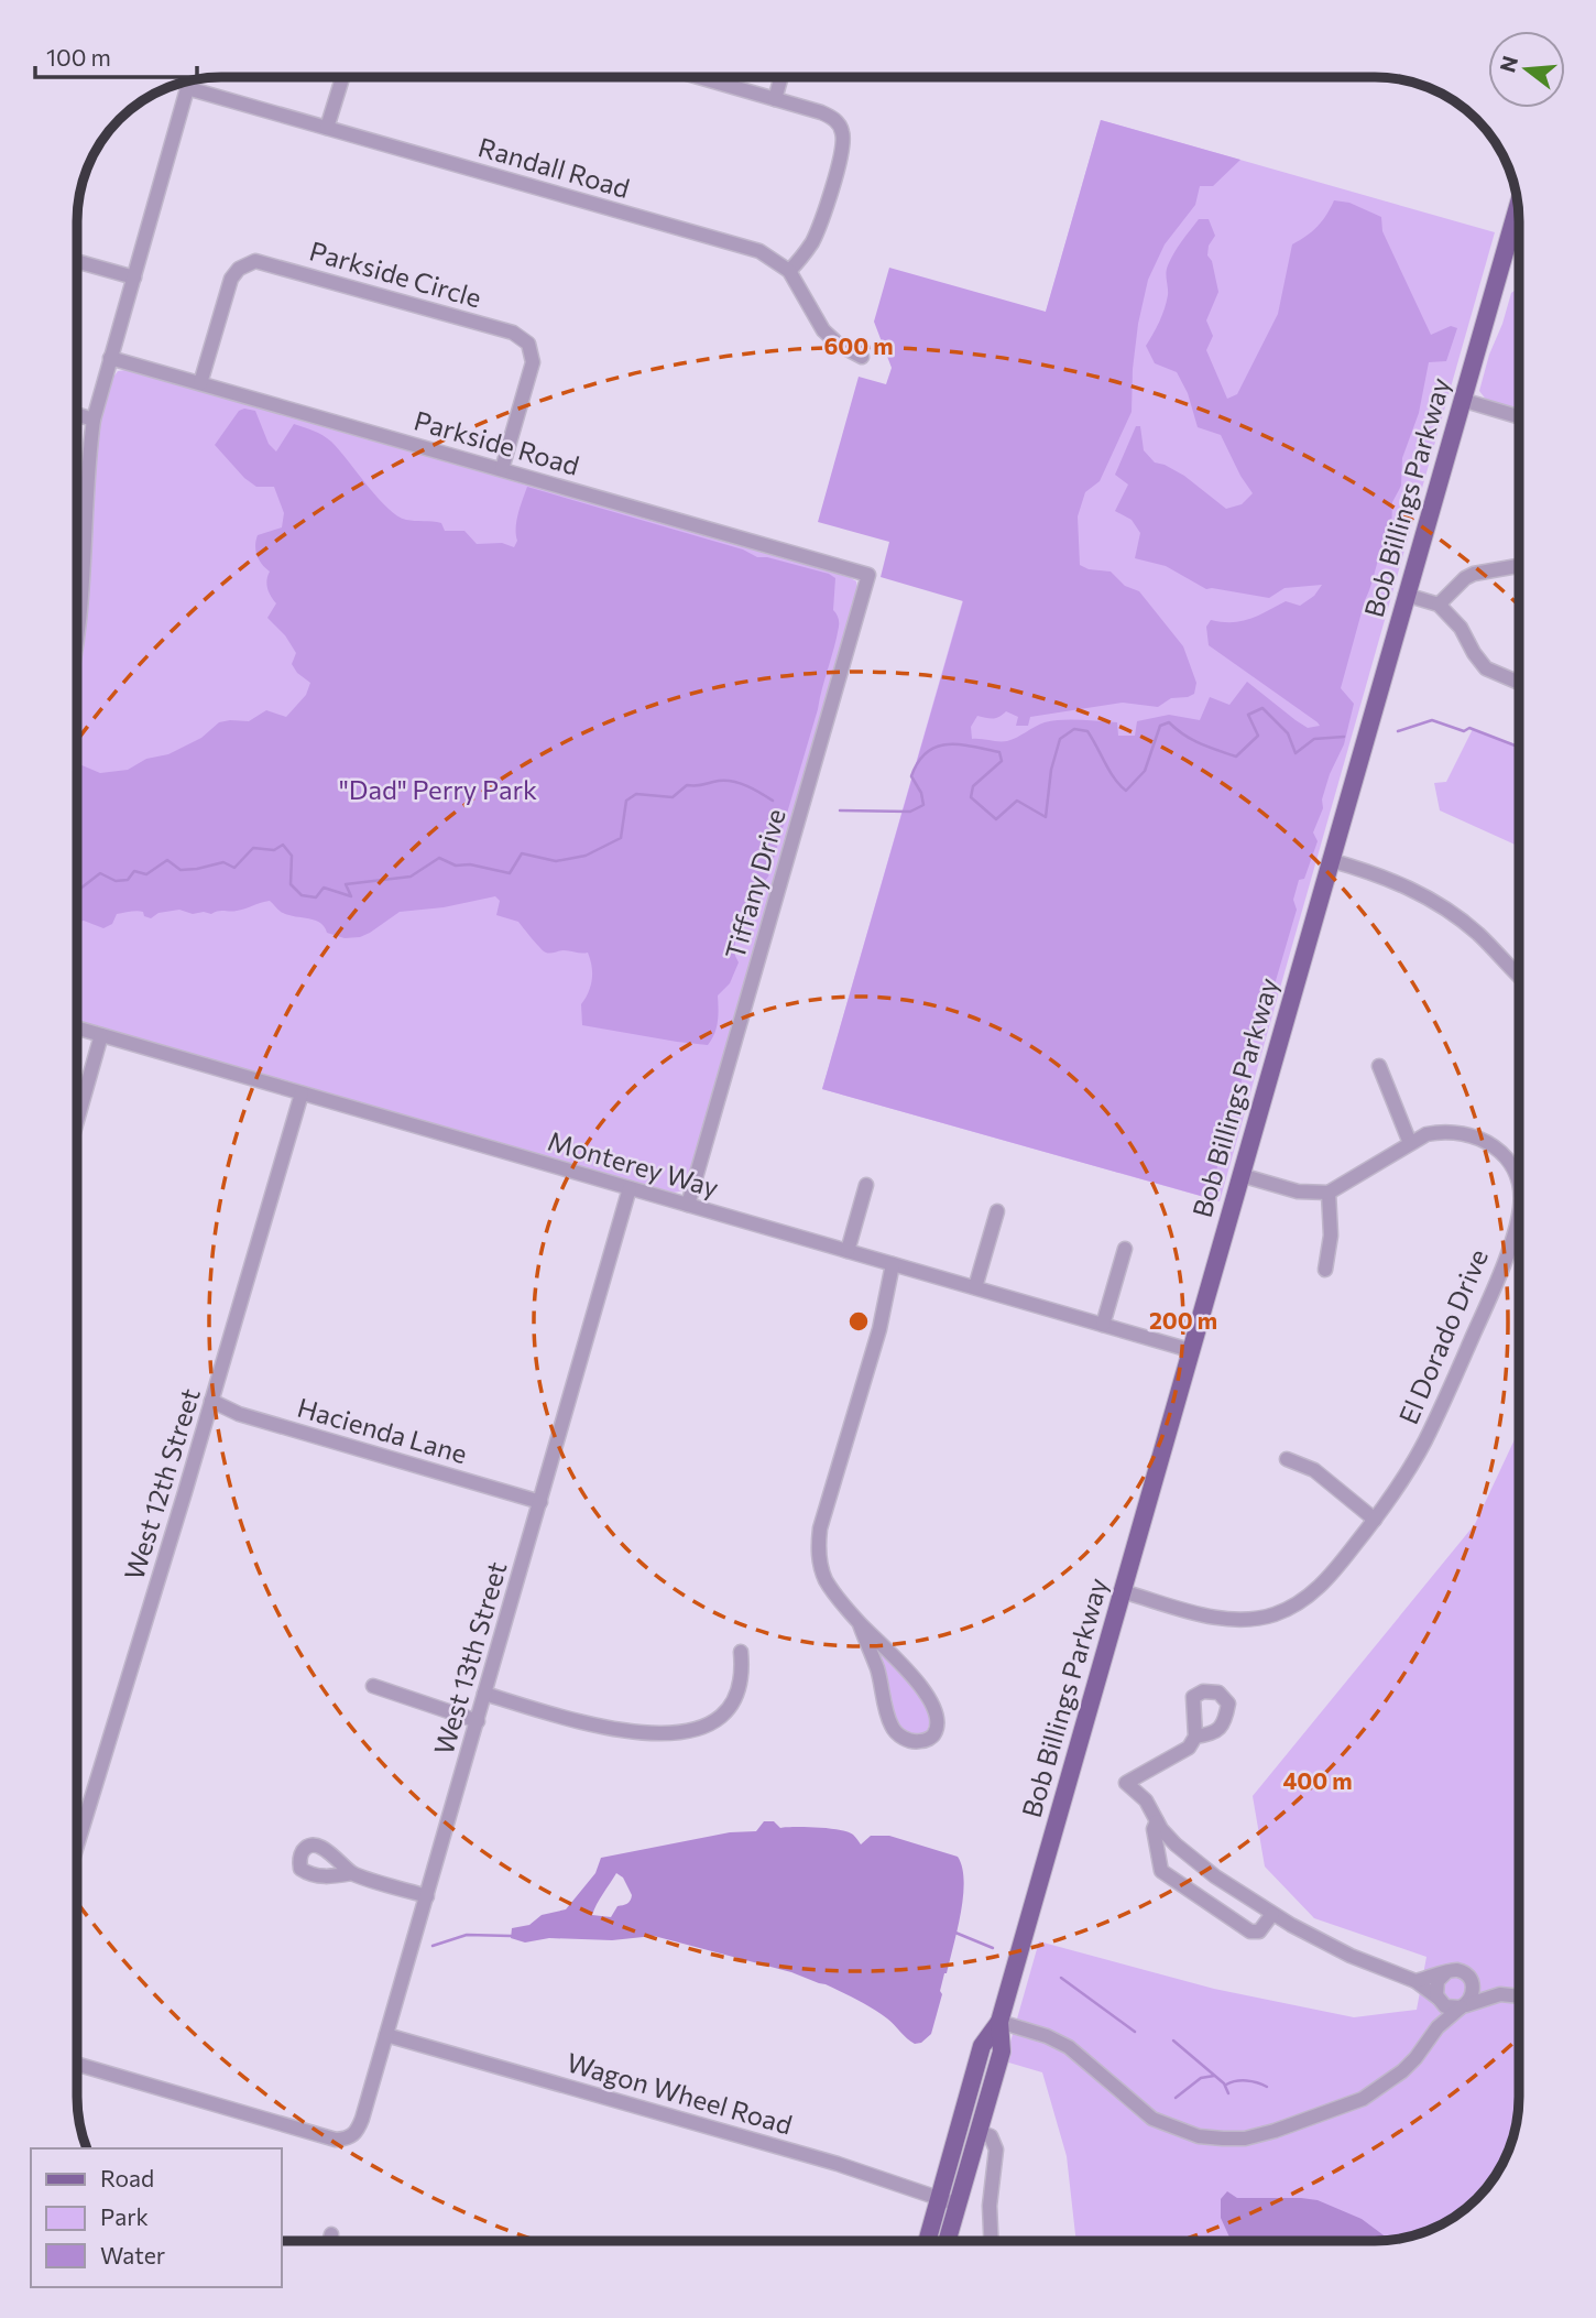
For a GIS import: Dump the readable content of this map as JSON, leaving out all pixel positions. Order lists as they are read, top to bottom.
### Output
{
  "streets": {
    "main road": ["Bob Billings Parkway"],
    "street": [
      "Randall Road",
      "Parkside Circle",
      "Parkside Road",
      "Tiffany Drive",
      "Monterey Way",
      "El Dorado Drive",
      "Hacienda Lane",
      "West 12th Street",
      "West 13th Street",
      "Wagon Wheel Road"
    ]
  },
  "crossings": [
    ["Parkside Circle", "Parkside Road"],
    ["Parkside Road", "Tiffany Drive"],
    ["Bob Billings Parkway", "Monterey Way"],
    ["Bob Billings Parkway", "El Dorado Drive"],
    ["Bob Billings Parkway", "Wagon Wheel Road"],
    ["Tiffany Drive", "Monterey Way"],
    ["Monterey Way", "West 12th Street"],
    ["Monterey Way", "West 13th Street"],
    ["Hacienda Lane", "West 12th Street"],
    ["Hacienda Lane", "West 13th Street"],
    ["West 13th Street", "Wagon Wheel Road"]
  ],
  "parks": ["\"Dad\" Perry Park"],
  "legend": ["Road", "Park", "Water"],
  "scale_bar": "100 m",
  "north": "left",
  "rings": ["600 m", "200 m", "400 m"]
}
